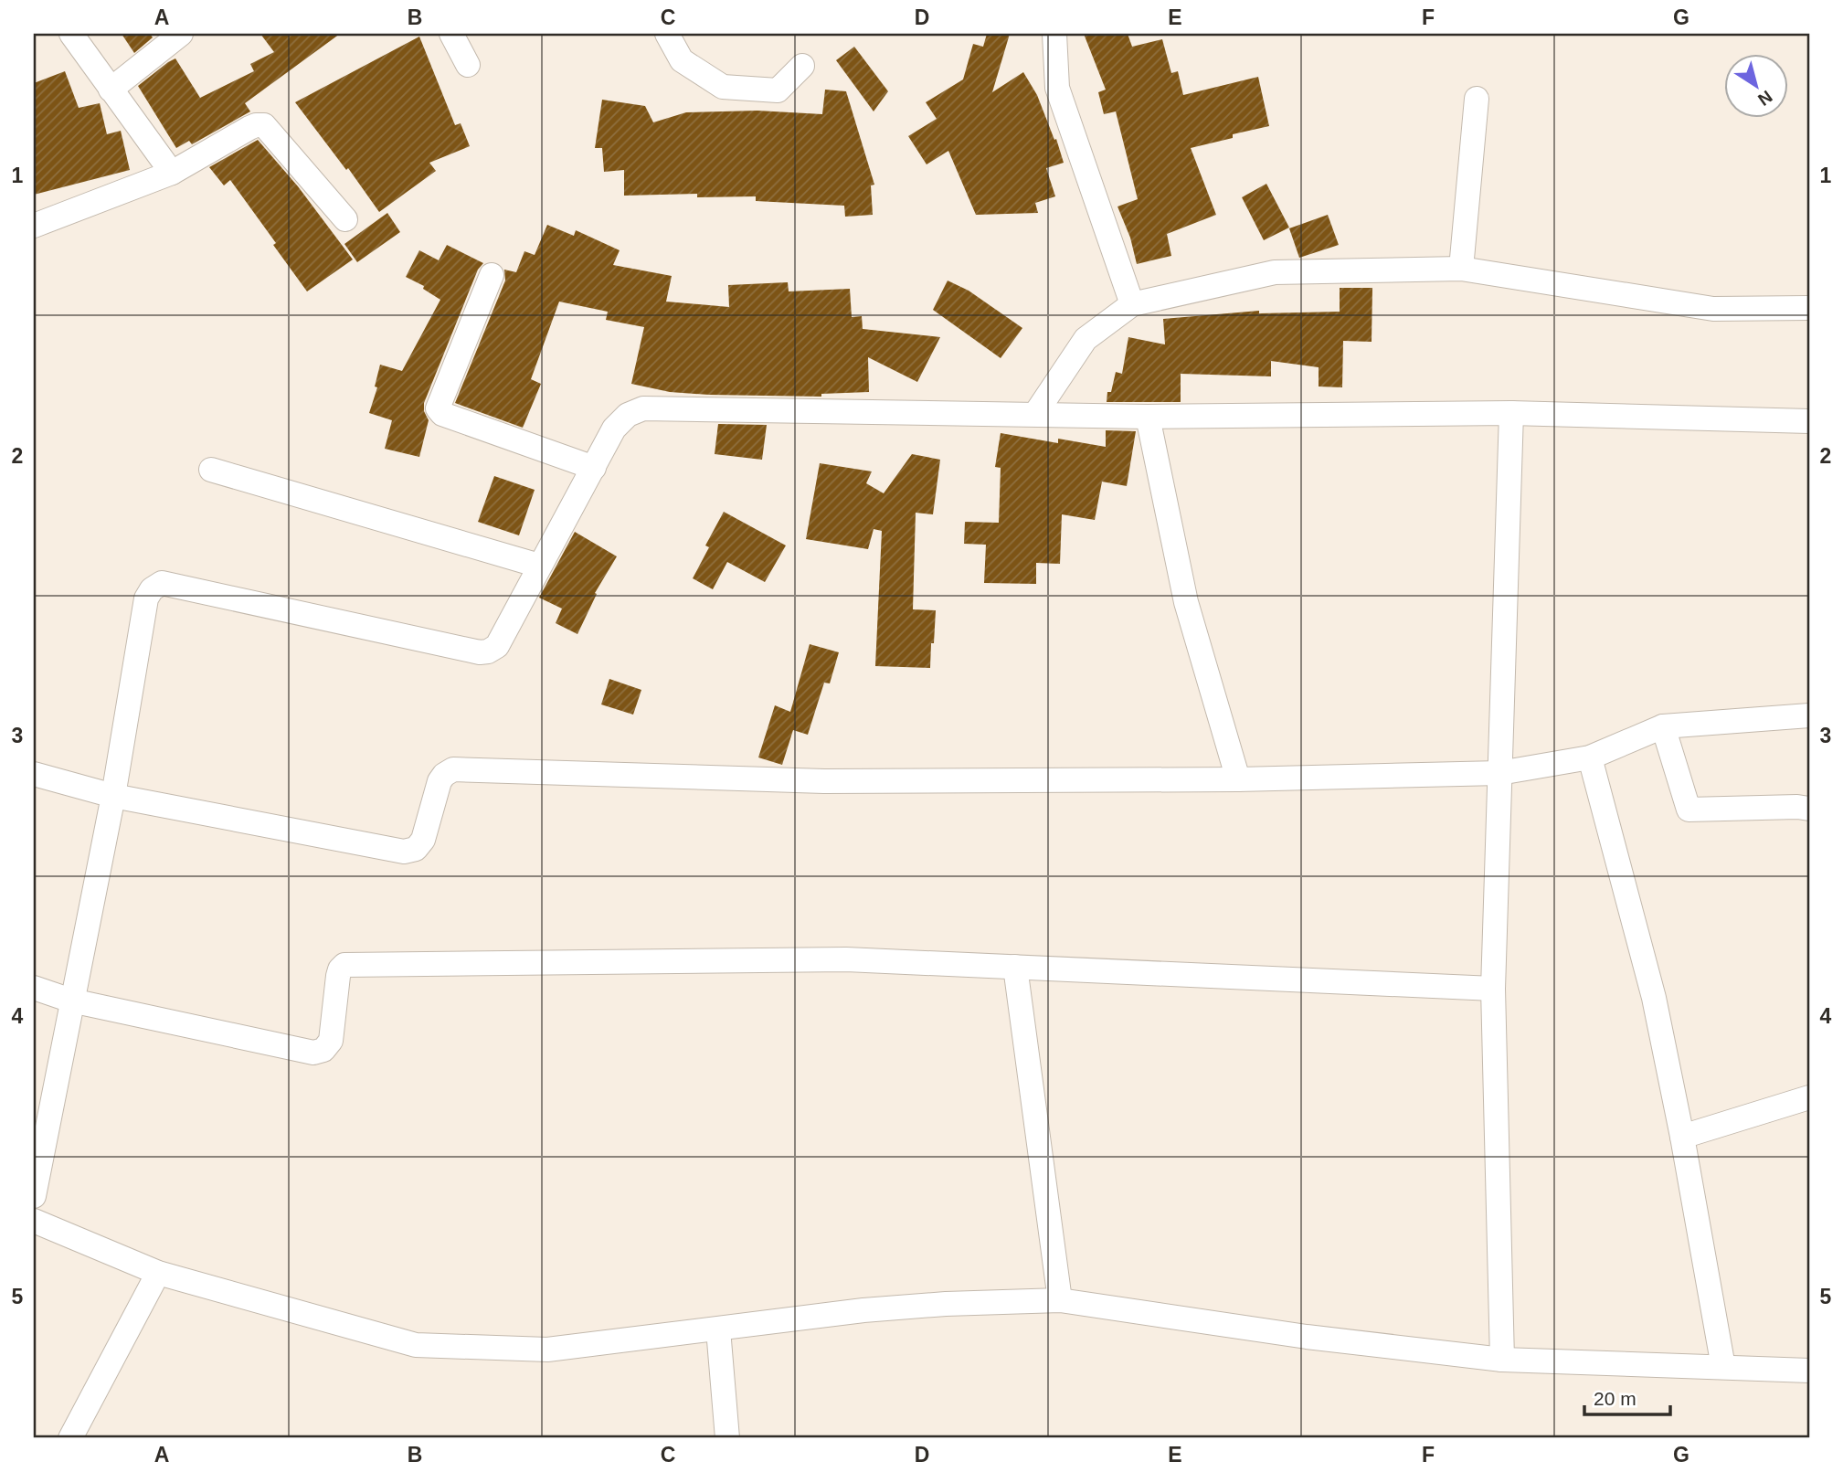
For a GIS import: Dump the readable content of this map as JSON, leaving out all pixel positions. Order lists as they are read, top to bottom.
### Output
{
  "scale_bar": "20 m",
  "north": "bottom right",
  "grid": {
    "columns": [
      "A",
      "B",
      "C",
      "D",
      "E",
      "F",
      "G"
    ],
    "rows": [
      "1",
      "2",
      "3",
      "4",
      "5"
    ]
  }
}
